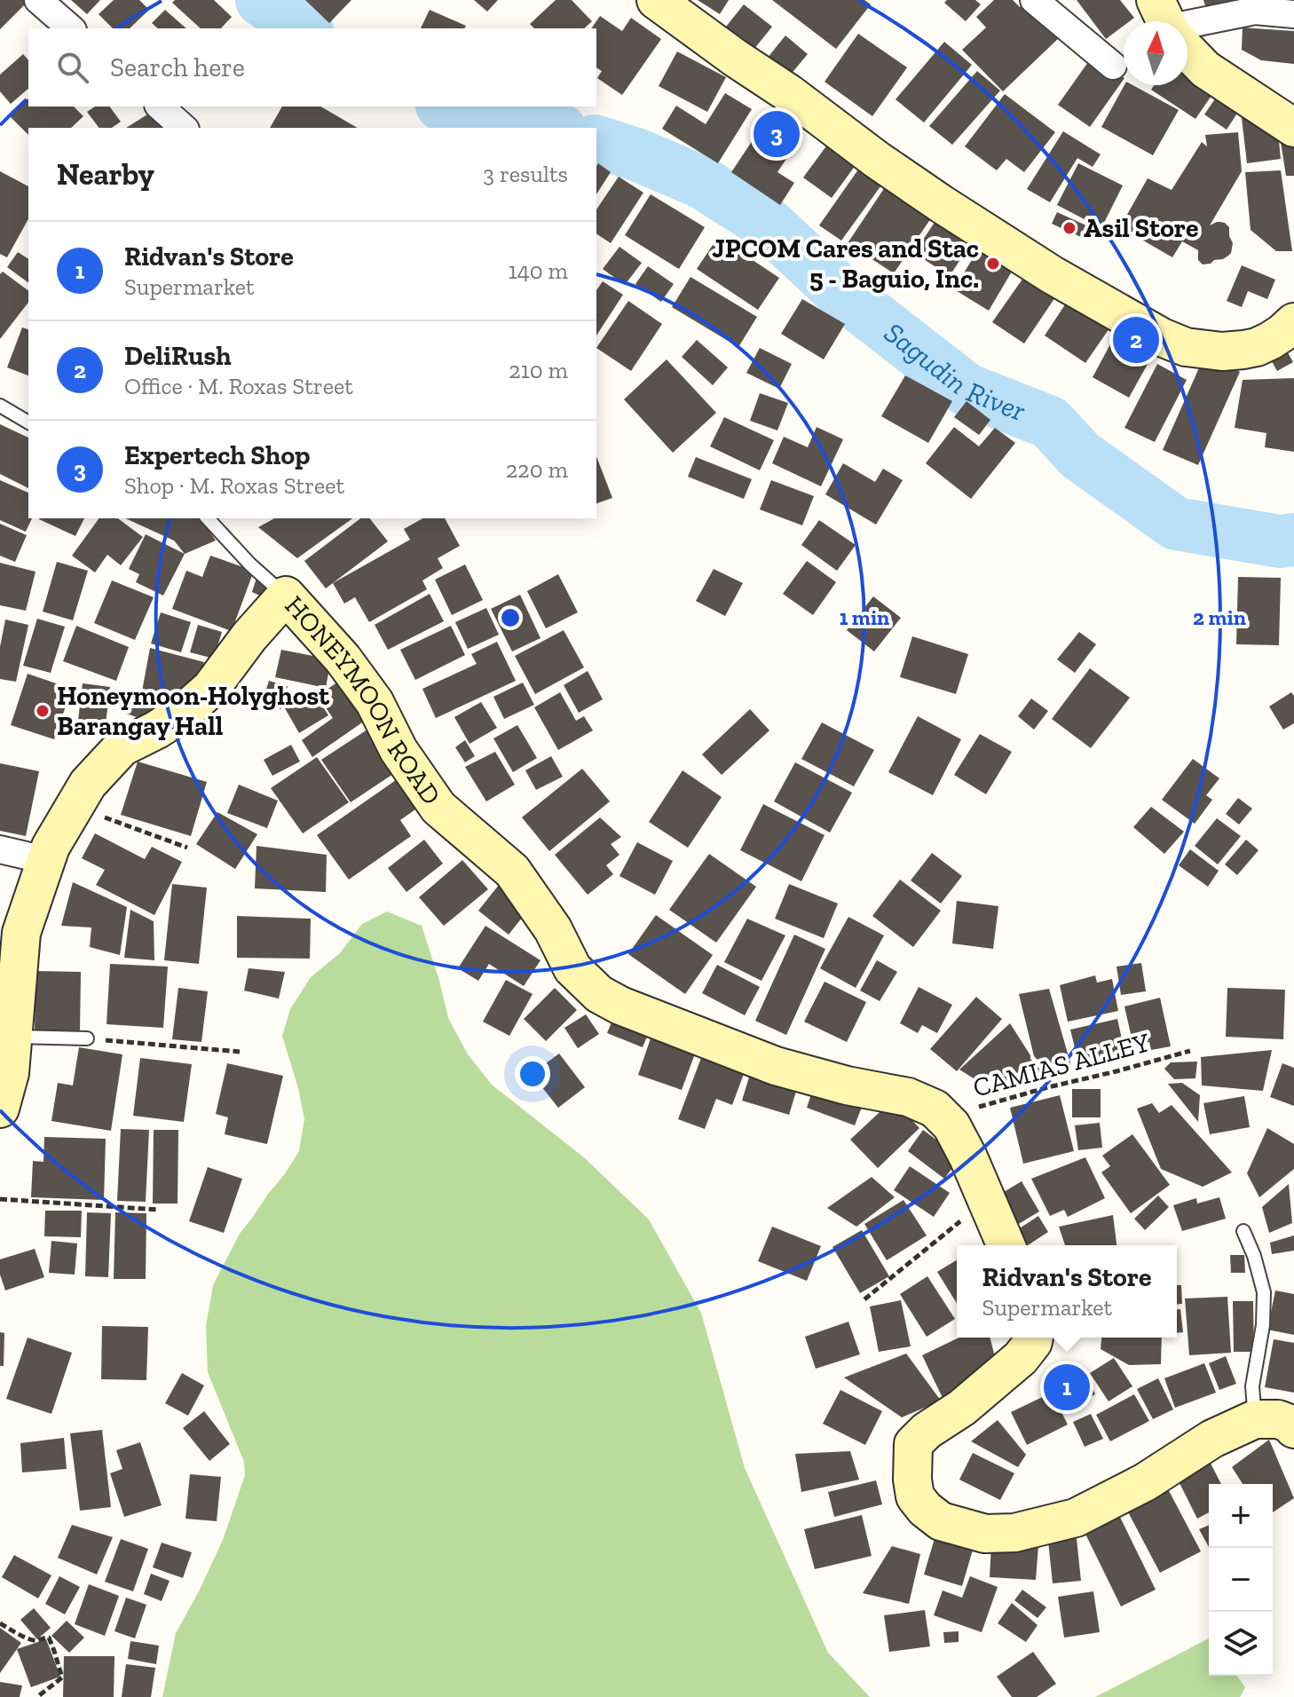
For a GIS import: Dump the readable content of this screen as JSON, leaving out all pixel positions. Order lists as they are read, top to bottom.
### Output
{
  "streets": {
    "street": ["HONEYMOON ROAD"],
    "path": ["CAMIAS ALLEY"]
  },
  "crossings": [
    ["HONEYMOON ROAD", "CAMIAS ALLEY"]
  ],
  "water": ["Sagudin River"],
  "places": ["Asil Store", "JPCOM Cares and Stac 5 - Baguio, Inc.", "Honeymoon-Holyghost Barangay Hall"],
  "north": "top",
  "page": {
    "search": "Search here",
    "pins": ["3", "2", "1"],
    "heading": ["Nearby", "3 results"],
    "list": [
      {
        "mark": "1",
        "name": "Ridvan's Store",
        "note": "Supermarket",
        "value": "140 m"
      },
      {
        "mark": "2",
        "name": "DeliRush",
        "note": "Office · M. Roxas Street",
        "value": "210 m"
      },
      {
        "mark": "3",
        "name": "Expertech Shop",
        "note": "Shop · M. Roxas Street",
        "value": "220 m"
      }
    ],
    "popup": ["Ridvan's Store", "Supermarket"],
    "map_buttons": ["+", "−"]
  },
  "rings": ["1 min", "2 min"]
}
